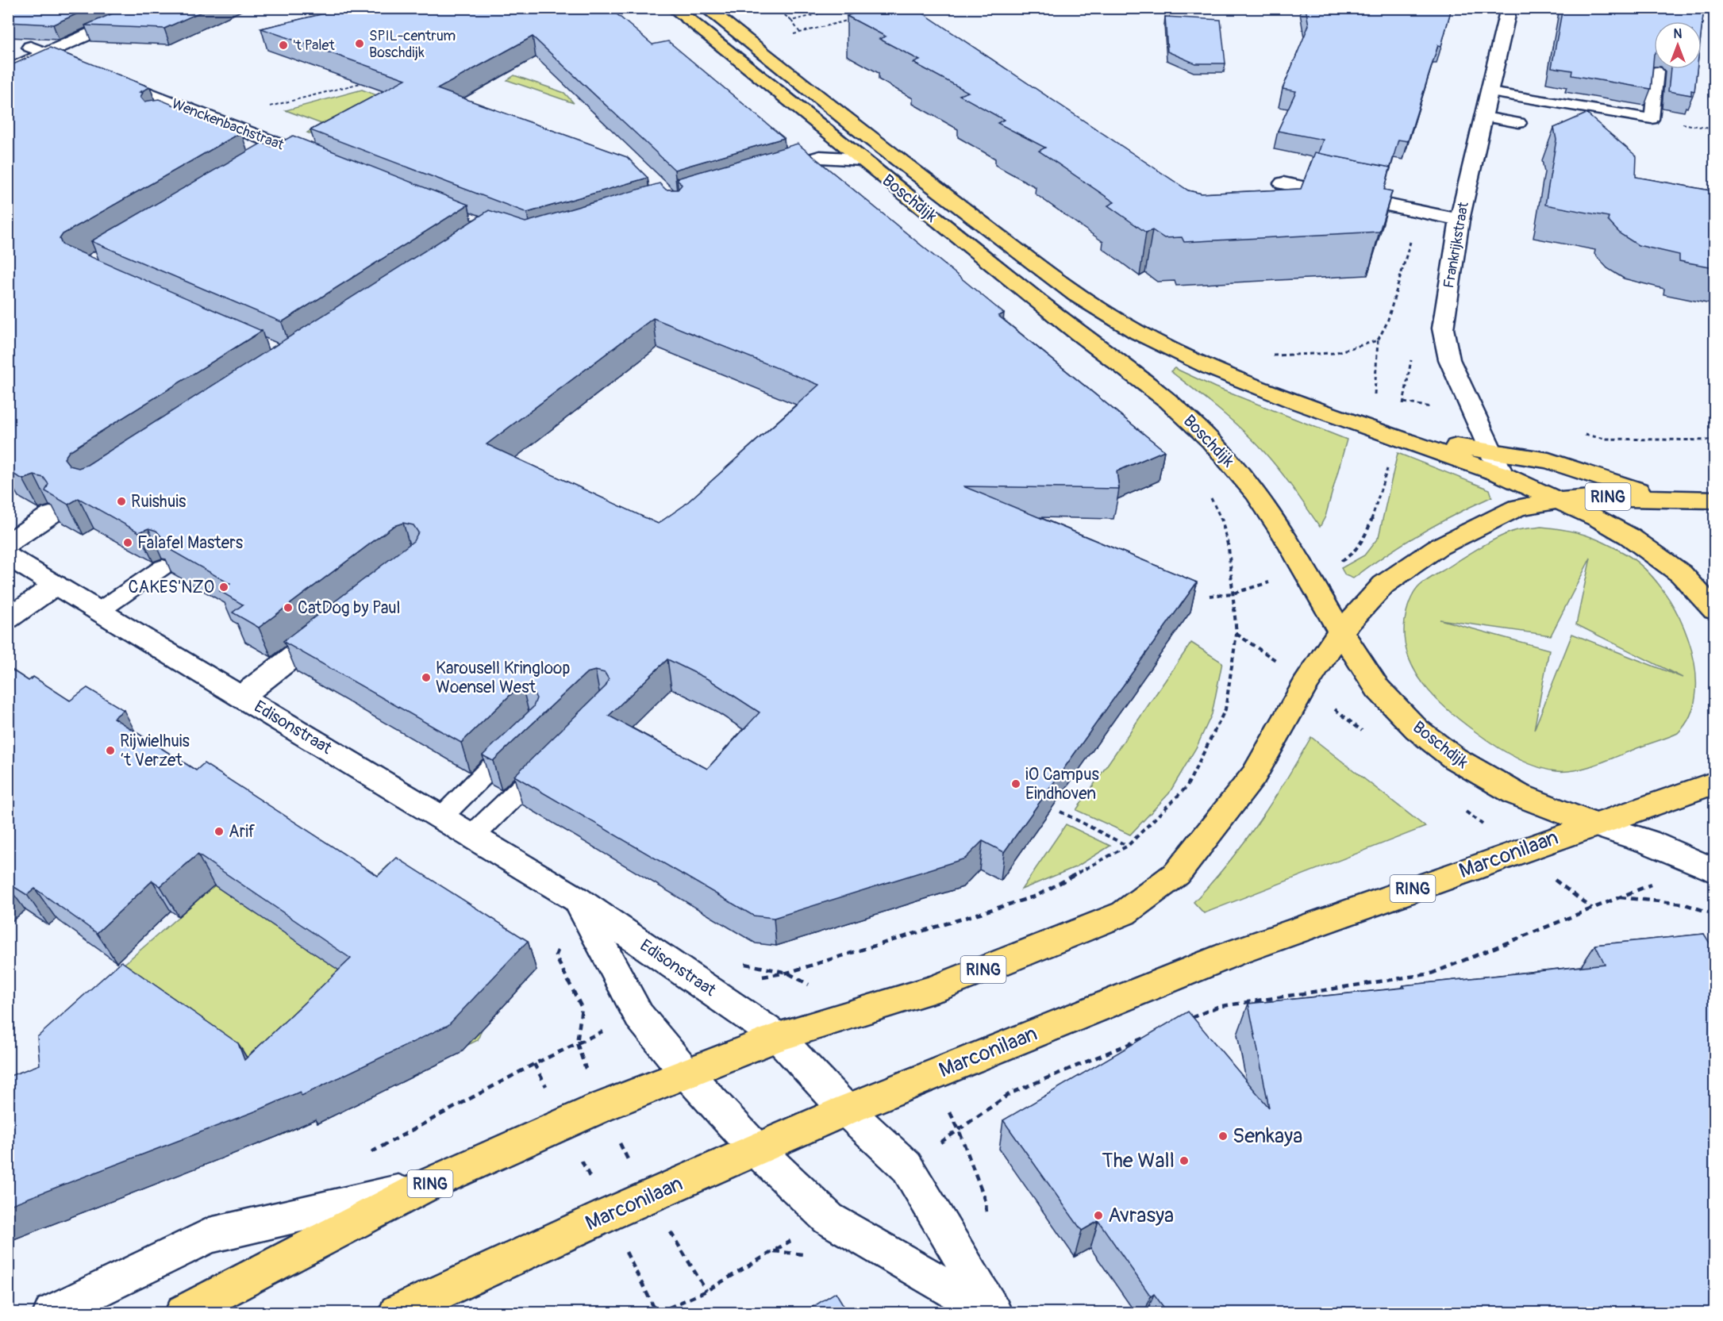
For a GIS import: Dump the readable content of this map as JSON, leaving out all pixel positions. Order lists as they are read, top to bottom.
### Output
{
  "streets": {
    "main road": ["Boschdijk", "RING", "Marconilaan"],
    "street": ["Wenckenbachstraat", "Frankrijkstraat", "Edisonstraat"]
  },
  "crossings": [
    ["Boschdijk", "Frankrijkstraat"],
    ["Boschdijk", "RING"],
    ["Boschdijk", "Marconilaan"],
    ["RING", "Edisonstraat"],
    ["RING", "Marconilaan"],
    ["Edisonstraat", "Marconilaan"]
  ],
  "places": [
    "SPIL-centrum Boschdijk",
    "'t Palet",
    "Ruishuis",
    "Falafel Masters",
    "CAKES'NZO",
    "CatDog by Paul",
    "Karousell Kringloop Woensel West",
    "Rijwielhuis ‘t Verzet",
    "iO Campus Eindhoven",
    "Arif",
    "Senkaya",
    "The Wall",
    "Avrasya"
  ],
  "north": "top"
}
